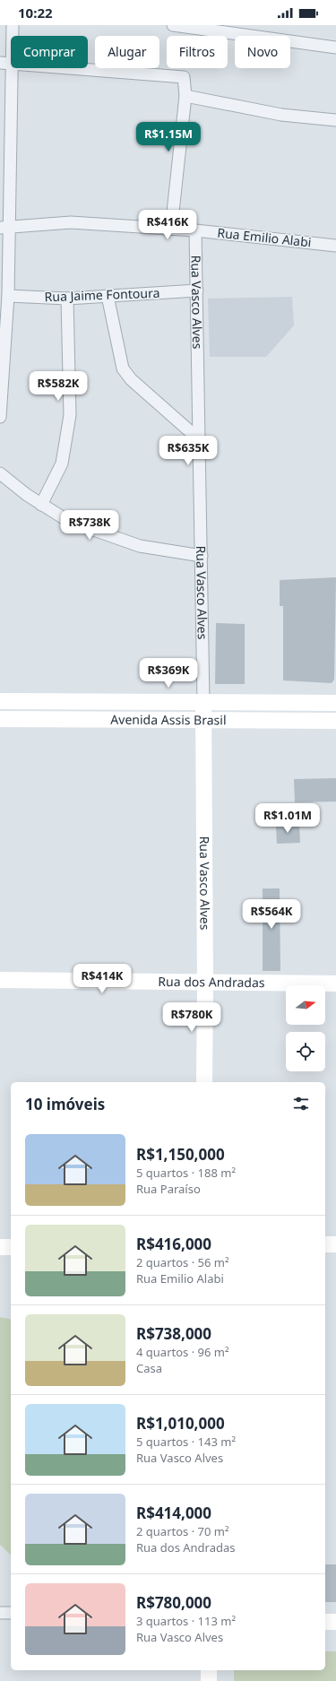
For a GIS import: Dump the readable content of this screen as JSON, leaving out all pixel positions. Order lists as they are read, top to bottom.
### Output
{
  "streets": {
    "street": [
      "Rua Emilio Alabi",
      "Rua Jaime Fontoura",
      "Rua Vasco Alves",
      "Avenida Assis Brasil",
      "Rua dos Andradas"
    ]
  },
  "crossings": [
    ["Rua Emilio Alabi", "Rua Vasco Alves"],
    ["Rua Jaime Fontoura", "Rua Vasco Alves"],
    ["Rua Vasco Alves", "Avenida Assis Brasil"],
    ["Rua Vasco Alves", "Rua dos Andradas"]
  ],
  "north": "right",
  "page": {
    "status": "10:22",
    "chip": [
      "Comprar",
      "Alugar",
      "Filtros",
      "Novo"
    ],
    "price": [
      "R$1.15M",
      "R$416K",
      "R$582K",
      "R$635K",
      "R$738K",
      "R$369K",
      "R$1.01M",
      "R$564K",
      "R$414K",
      "R$780K"
    ],
    "heading": "10 imóveis",
    "list": [
      {
        "name": "R$1,150,000",
        "note": "5 quartos · 188 m² · Rua Paraíso"
      },
      {
        "name": "R$416,000",
        "note": "2 quartos · 56 m² · Rua Emilio Alabi"
      },
      {
        "name": "R$738,000",
        "note": "4 quartos · 96 m² · Casa"
      },
      {
        "name": "R$1,010,000",
        "note": "5 quartos · 143 m² · Rua Vasco Alves"
      },
      {
        "name": "R$414,000",
        "note": "2 quartos · 70 m² · Rua dos Andradas"
      },
      {
        "name": "R$780,000",
        "note": "3 quartos · 113 m² · Rua Vasco Alves"
      }
    ]
  }
}
